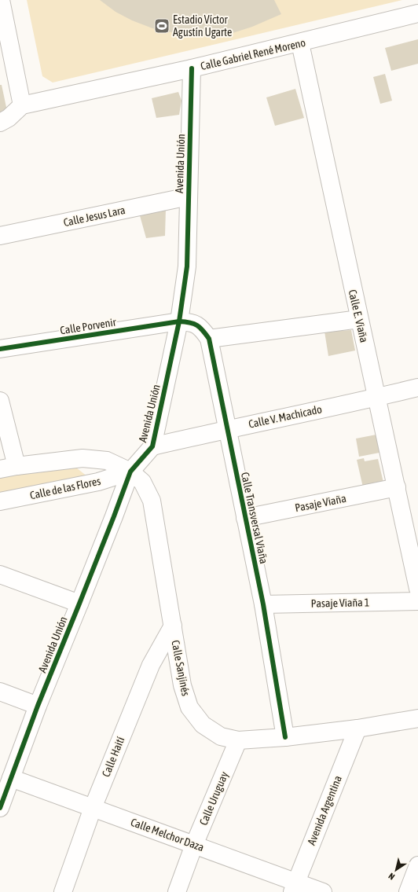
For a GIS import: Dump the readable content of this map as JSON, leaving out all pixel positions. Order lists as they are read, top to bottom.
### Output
{
  "streets": {
    "street": [
      "Calle Gabriel René Moreno",
      "Avenida Unión",
      "Calle Jesus Lara",
      "Calle E. Viaña",
      "Calle Porvenir",
      "Calle V. Machicado",
      "Calle de las Flores",
      "Pasaje Viaña",
      "Calle Transversal Viaña",
      "Pasaje Viaña 1",
      "Calle Sanjinés",
      "Calle Haití",
      "Calle Uruguay",
      "Avenida Argentina",
      "Calle Melchor Daza"
    ]
  },
  "crossings": [
    ["Calle Gabriel René Moreno", "Avenida Unión"],
    ["Calle Gabriel René Moreno", "Calle E. Viaña"],
    ["Avenida Unión", "Calle Jesus Lara"],
    ["Avenida Unión", "Calle Porvenir"],
    ["Avenida Unión", "Calle V. Machicado"],
    ["Avenida Unión", "Calle de las Flores"],
    ["Avenida Unión", "Calle Sanjinés"],
    ["Avenida Unión", "Calle Melchor Daza"],
    ["Calle E. Viaña", "Calle V. Machicado"],
    ["Calle E. Viaña", "Pasaje Viaña"],
    ["Calle V. Machicado", "Calle Transversal Viaña"],
    ["Calle de las Flores", "Calle Sanjinés"],
    ["Pasaje Viaña", "Calle Transversal Viaña"],
    ["Calle Transversal Viaña", "Pasaje Viaña 1"],
    ["Calle Transversal Viaña", "Calle Sanjinés"],
    ["Calle Sanjinés", "Calle Haití"],
    ["Calle Sanjinés", "Calle Uruguay"],
    ["Calle Sanjinés", "Avenida Argentina"],
    ["Calle Haití", "Calle Melchor Daza"],
    ["Calle Uruguay", "Calle Melchor Daza"],
    ["Avenida Argentina", "Calle Melchor Daza"]
  ],
  "places": {
    "sports": ["Estadio Víctor Agustín Ugarte"]
  },
  "north": "bottom left"
}
